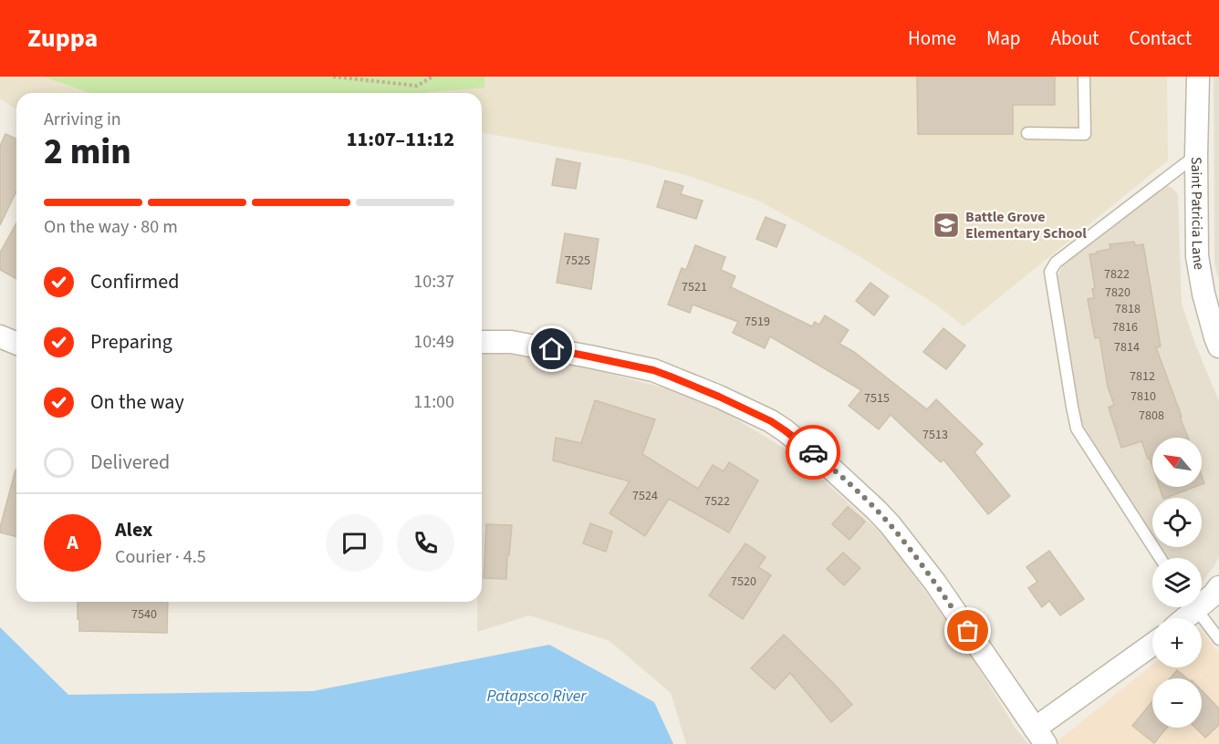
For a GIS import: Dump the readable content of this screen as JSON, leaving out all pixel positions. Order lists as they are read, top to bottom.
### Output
{
  "streets": {
    "street": ["Saint Patricia Lane"]
  },
  "water": ["Patapsco River"],
  "places": {
    "school or university": ["Battle Grove Elementary School"]
  },
  "house_numbers": [
    "7525",
    "7822",
    "7521",
    "7820",
    "7818",
    "7519",
    "7816",
    "7814",
    "7812",
    "7810",
    "7515",
    "7808",
    "7513",
    "7524",
    "7522",
    "7520",
    "7540"
  ],
  "north": "top left",
  "page": {
    "header": "Zuppa",
    "nav": [
      "Home",
      "Map",
      "About",
      "Contact"
    ],
    "heading": ["2 min", "Arriving in", "11:07–11:12"],
    "panel": ["Alex", "Courier · 4.5"],
    "bar": "On the way · 80 m",
    "list": [
      ["Confirmed", "10:37"],
      ["Preparing", "10:49"],
      ["On the way", "11:00"],
      "Delivered"
    ],
    "map_buttons": ["+", "−"],
    "round": "A"
  }
}
